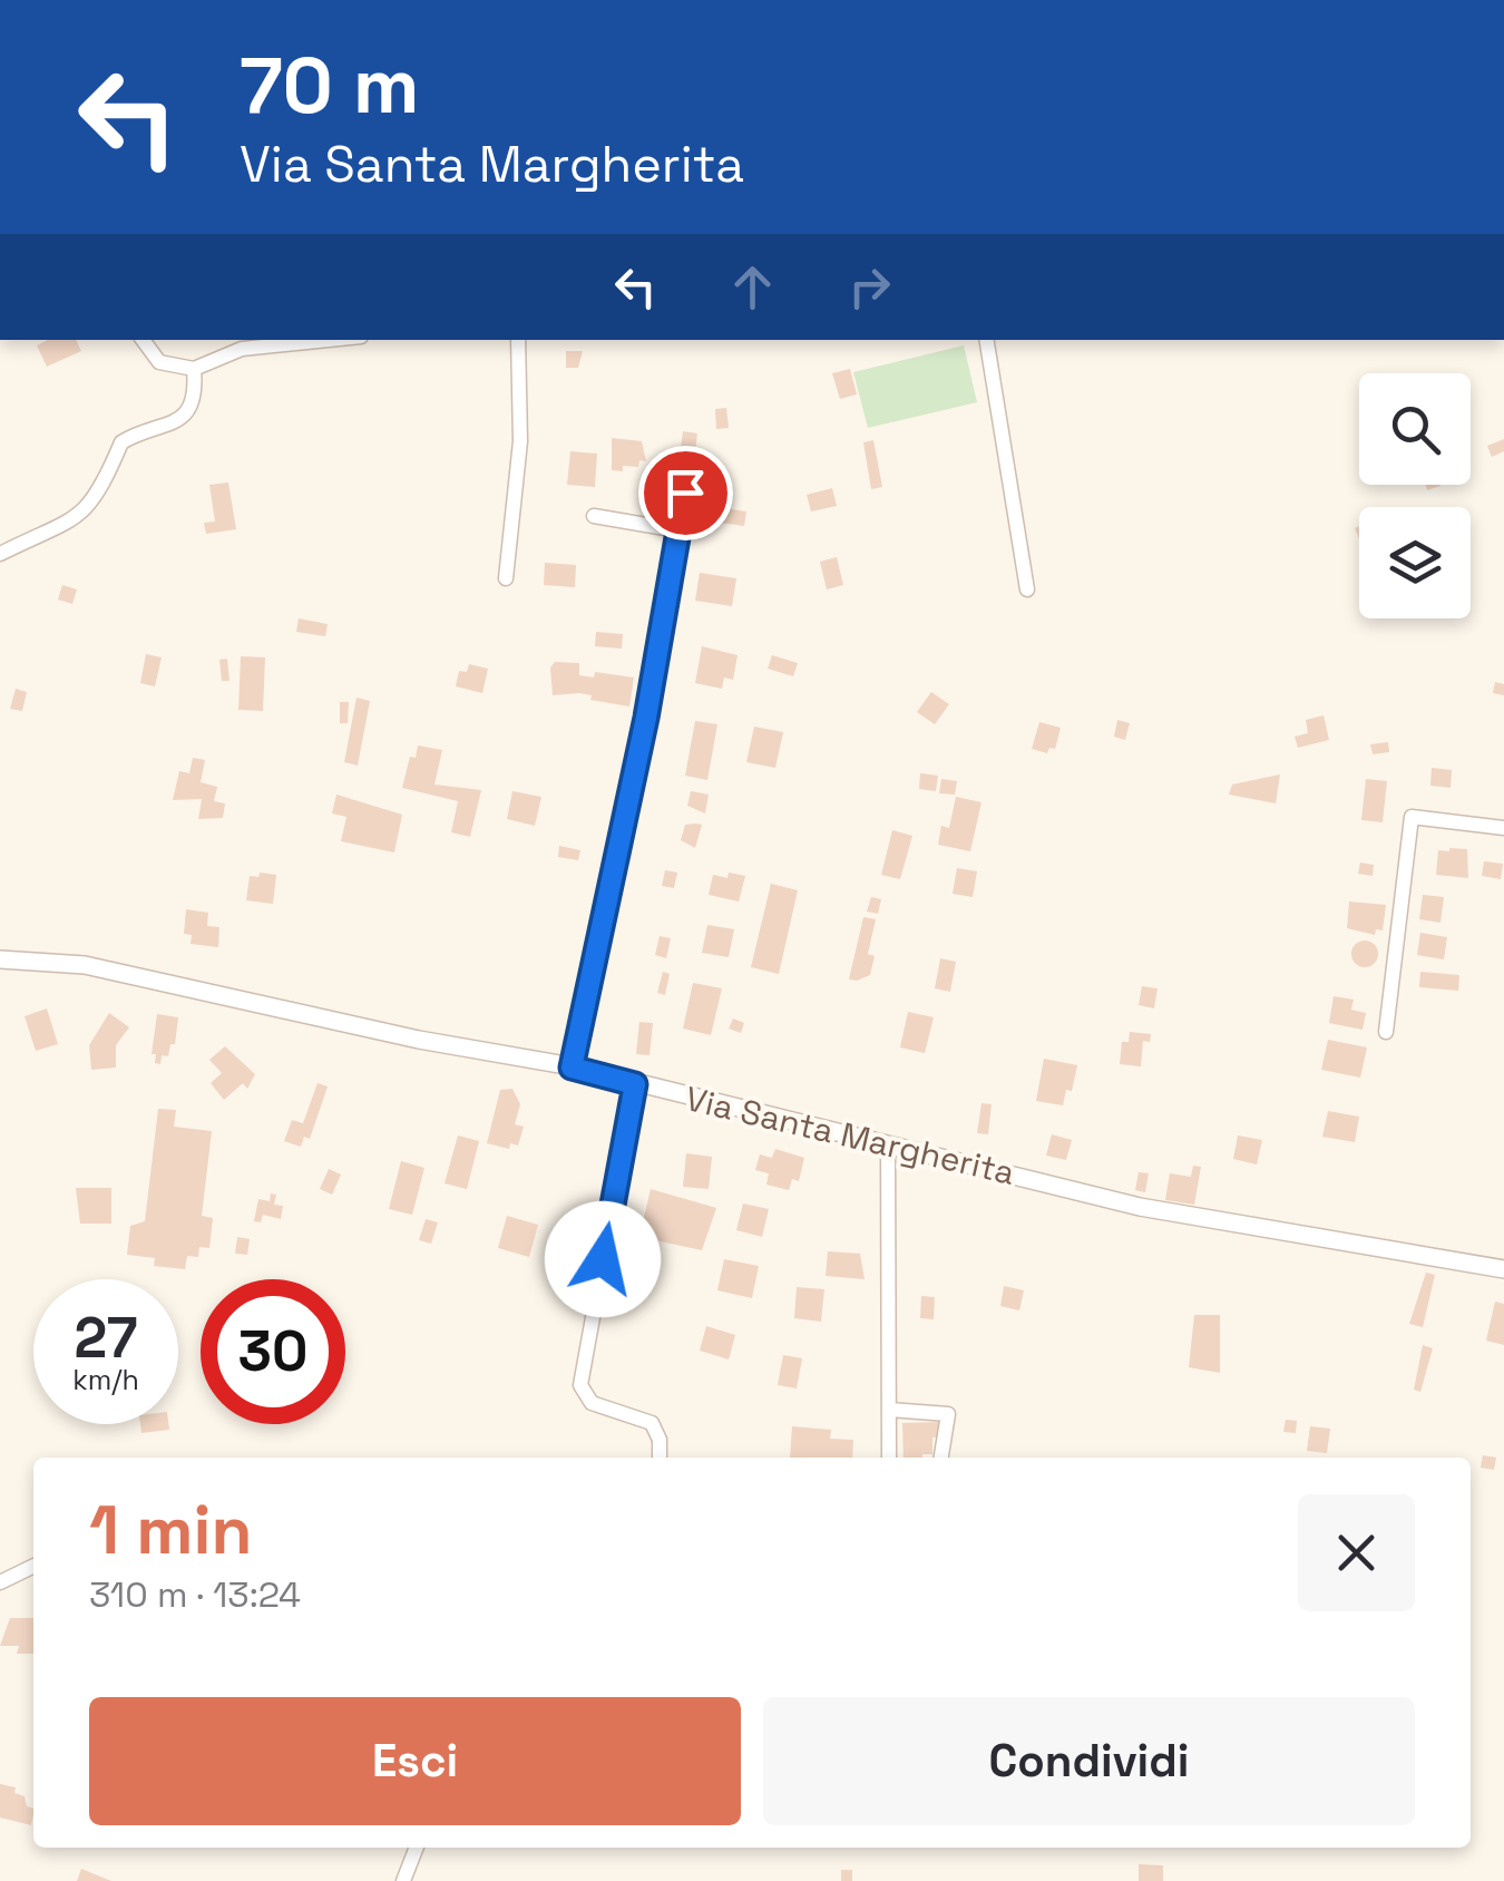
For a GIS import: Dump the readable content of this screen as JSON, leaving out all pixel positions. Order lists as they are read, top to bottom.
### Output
{
  "streets": {
    "street": ["Via Santa Margherita"]
  },
  "page": {
    "turn": ["70 m", "Via Santa Margherita"],
    "speed": "27 km/h",
    "limit": "30",
    "heading": ["1 min", "310 m · 13:24"],
    "buttons": ["Esci", "Condividi"]
  }
}
